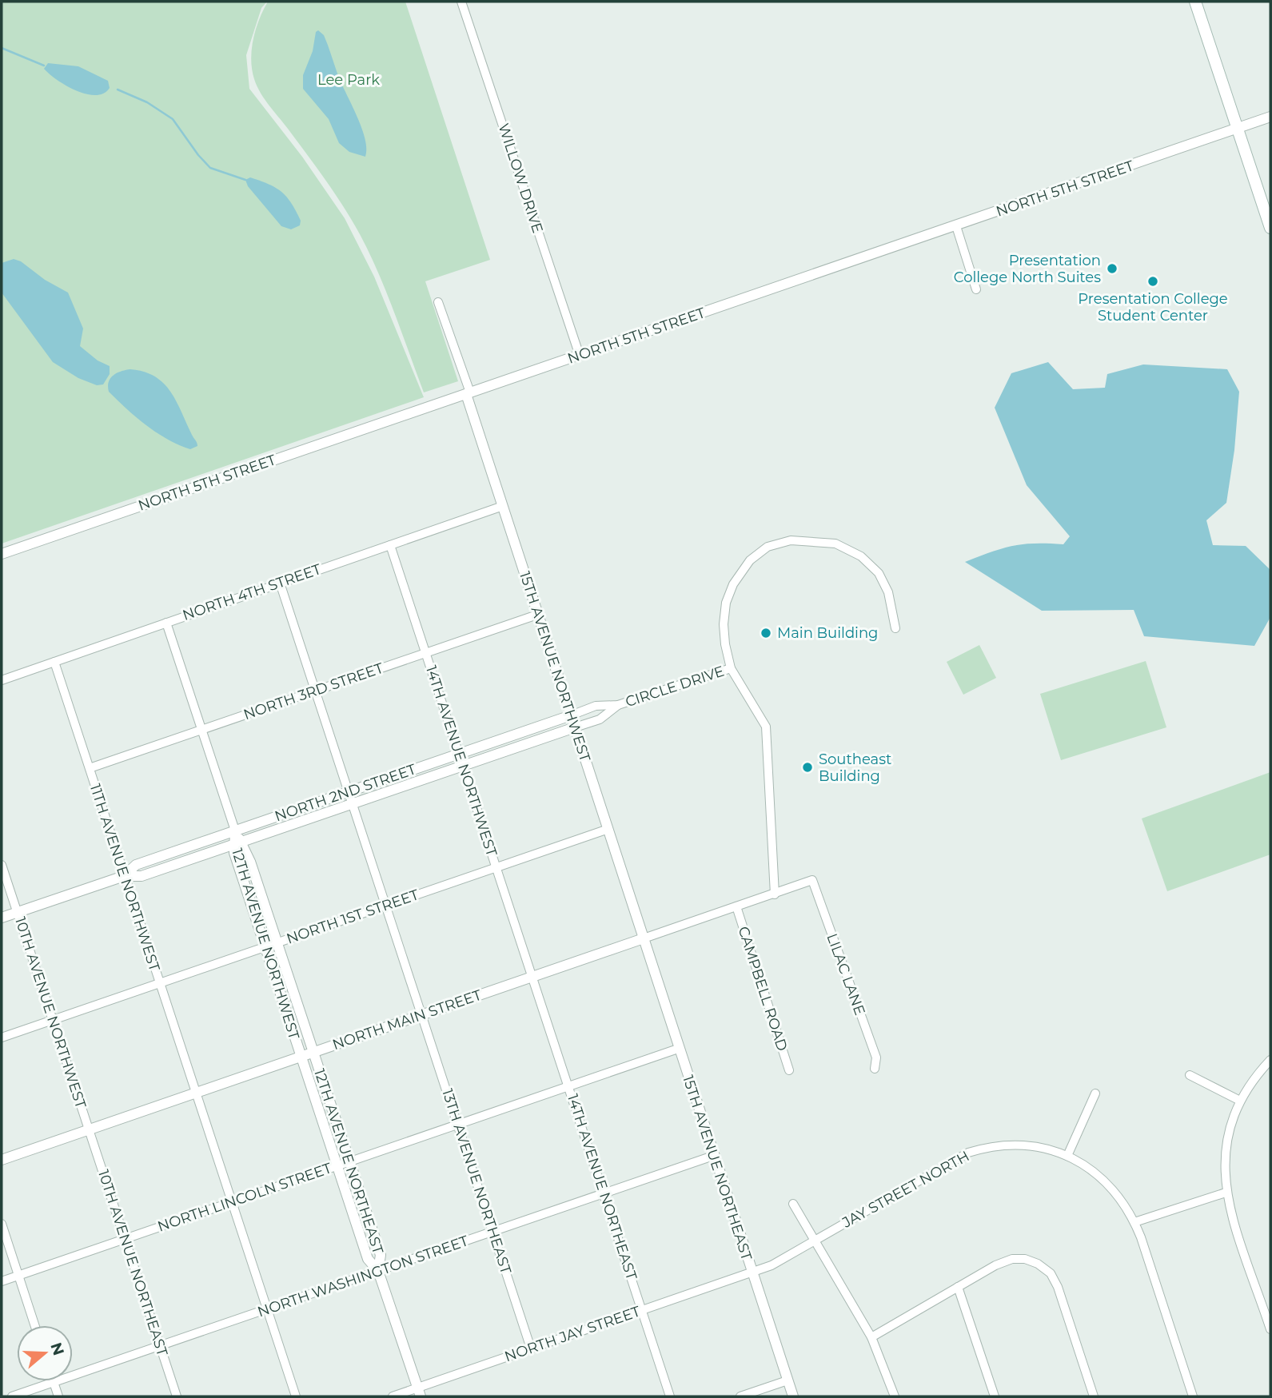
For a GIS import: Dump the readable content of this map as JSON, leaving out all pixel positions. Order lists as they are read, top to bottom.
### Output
{
  "streets": {
    "street": [
      "WILLOW DRIVE",
      "NORTH 5TH STREET",
      "NORTH 4TH STREET",
      "15TH AVENUE NORTHWEST",
      "CIRCLE DRIVE",
      "NORTH 3RD STREET",
      "14TH AVENUE NORTHWEST",
      "NORTH 2ND STREET",
      "11TH AVENUE NORTHWEST",
      "NORTH 1ST STREET",
      "12TH AVENUE NORTHWEST",
      "LILAC LANE",
      "CAMPBELL ROAD",
      "10TH AVENUE NORTHWEST",
      "NORTH MAIN STREET",
      "12TH AVENUE NORTHEAST",
      "15TH AVENUE NORTHEAST",
      "13TH AVENUE NORTHEAST",
      "14TH AVENUE NORTHEAST",
      "JAY STREET NORTH",
      "NORTH LINCOLN STREET",
      "10TH AVENUE NORTHEAST",
      "NORTH WASHINGTON STREET",
      "NORTH JAY STREET"
    ]
  },
  "crossings": [
    ["WILLOW DRIVE", "NORTH 5TH STREET"],
    ["NORTH 5TH STREET", "15TH AVENUE NORTHWEST"],
    ["NORTH 4TH STREET", "15TH AVENUE NORTHWEST"],
    ["NORTH 4TH STREET", "14TH AVENUE NORTHWEST"],
    ["NORTH 4TH STREET", "11TH AVENUE NORTHWEST"],
    ["NORTH 4TH STREET", "12TH AVENUE NORTHWEST"],
    ["NORTH 4TH STREET", "13TH AVENUE NORTHEAST"],
    ["15TH AVENUE NORTHWEST", "CIRCLE DRIVE"],
    ["15TH AVENUE NORTHWEST", "NORTH 3RD STREET"],
    ["15TH AVENUE NORTHWEST", "NORTH 2ND STREET"],
    ["15TH AVENUE NORTHWEST", "NORTH 1ST STREET"],
    ["15TH AVENUE NORTHWEST", "NORTH MAIN STREET"],
    ["15TH AVENUE NORTHWEST", "15TH AVENUE NORTHEAST"],
    ["CIRCLE DRIVE", "NORTH 2ND STREET"],
    ["CIRCLE DRIVE", "NORTH MAIN STREET"],
    ["NORTH 3RD STREET", "14TH AVENUE NORTHWEST"],
    ["NORTH 3RD STREET", "11TH AVENUE NORTHWEST"],
    ["NORTH 3RD STREET", "12TH AVENUE NORTHWEST"],
    ["NORTH 3RD STREET", "13TH AVENUE NORTHEAST"],
    ["14TH AVENUE NORTHWEST", "NORTH 2ND STREET"],
    ["14TH AVENUE NORTHWEST", "NORTH 1ST STREET"],
    ["14TH AVENUE NORTHWEST", "NORTH MAIN STREET"],
    ["14TH AVENUE NORTHWEST", "14TH AVENUE NORTHEAST"],
    ["NORTH 2ND STREET", "11TH AVENUE NORTHWEST"],
    ["NORTH 2ND STREET", "12TH AVENUE NORTHWEST"],
    ["NORTH 2ND STREET", "10TH AVENUE NORTHWEST"],
    ["NORTH 2ND STREET", "13TH AVENUE NORTHEAST"],
    ["11TH AVENUE NORTHWEST", "NORTH 1ST STREET"],
    ["11TH AVENUE NORTHWEST", "NORTH MAIN STREET"],
    ["11TH AVENUE NORTHWEST", "NORTH LINCOLN STREET"],
    ["11TH AVENUE NORTHWEST", "NORTH WASHINGTON STREET"],
    ["NORTH 1ST STREET", "12TH AVENUE NORTHWEST"],
    ["NORTH 1ST STREET", "10TH AVENUE NORTHWEST"],
    ["NORTH 1ST STREET", "13TH AVENUE NORTHEAST"],
    ["12TH AVENUE NORTHWEST", "NORTH MAIN STREET"],
    ["12TH AVENUE NORTHWEST", "12TH AVENUE NORTHEAST"],
    ["LILAC LANE", "NORTH MAIN STREET"],
    ["CAMPBELL ROAD", "NORTH MAIN STREET"],
    ["10TH AVENUE NORTHWEST", "NORTH MAIN STREET"],
    ["10TH AVENUE NORTHWEST", "10TH AVENUE NORTHEAST"],
    ["NORTH MAIN STREET", "12TH AVENUE NORTHEAST"],
    ["NORTH MAIN STREET", "15TH AVENUE NORTHEAST"],
    ["NORTH MAIN STREET", "13TH AVENUE NORTHEAST"],
    ["NORTH MAIN STREET", "14TH AVENUE NORTHEAST"],
    ["NORTH MAIN STREET", "10TH AVENUE NORTHEAST"],
    ["12TH AVENUE NORTHEAST", "NORTH LINCOLN STREET"],
    ["12TH AVENUE NORTHEAST", "NORTH WASHINGTON STREET"],
    ["12TH AVENUE NORTHEAST", "NORTH JAY STREET"],
    ["15TH AVENUE NORTHEAST", "JAY STREET NORTH"],
    ["15TH AVENUE NORTHEAST", "NORTH LINCOLN STREET"],
    ["15TH AVENUE NORTHEAST", "NORTH WASHINGTON STREET"],
    ["15TH AVENUE NORTHEAST", "NORTH JAY STREET"],
    ["13TH AVENUE NORTHEAST", "NORTH LINCOLN STREET"],
    ["13TH AVENUE NORTHEAST", "NORTH WASHINGTON STREET"],
    ["13TH AVENUE NORTHEAST", "NORTH JAY STREET"],
    ["14TH AVENUE NORTHEAST", "NORTH LINCOLN STREET"],
    ["14TH AVENUE NORTHEAST", "NORTH WASHINGTON STREET"],
    ["14TH AVENUE NORTHEAST", "NORTH JAY STREET"],
    ["JAY STREET NORTH", "NORTH JAY STREET"],
    ["NORTH LINCOLN STREET", "10TH AVENUE NORTHEAST"],
    ["10TH AVENUE NORTHEAST", "NORTH WASHINGTON STREET"]
  ],
  "parks": ["Lee Park"],
  "places": [
    "Presentation College North Suites",
    "Presentation College Student Center",
    "Main Building",
    "Southeast Building"
  ],
  "north": "right"
}
